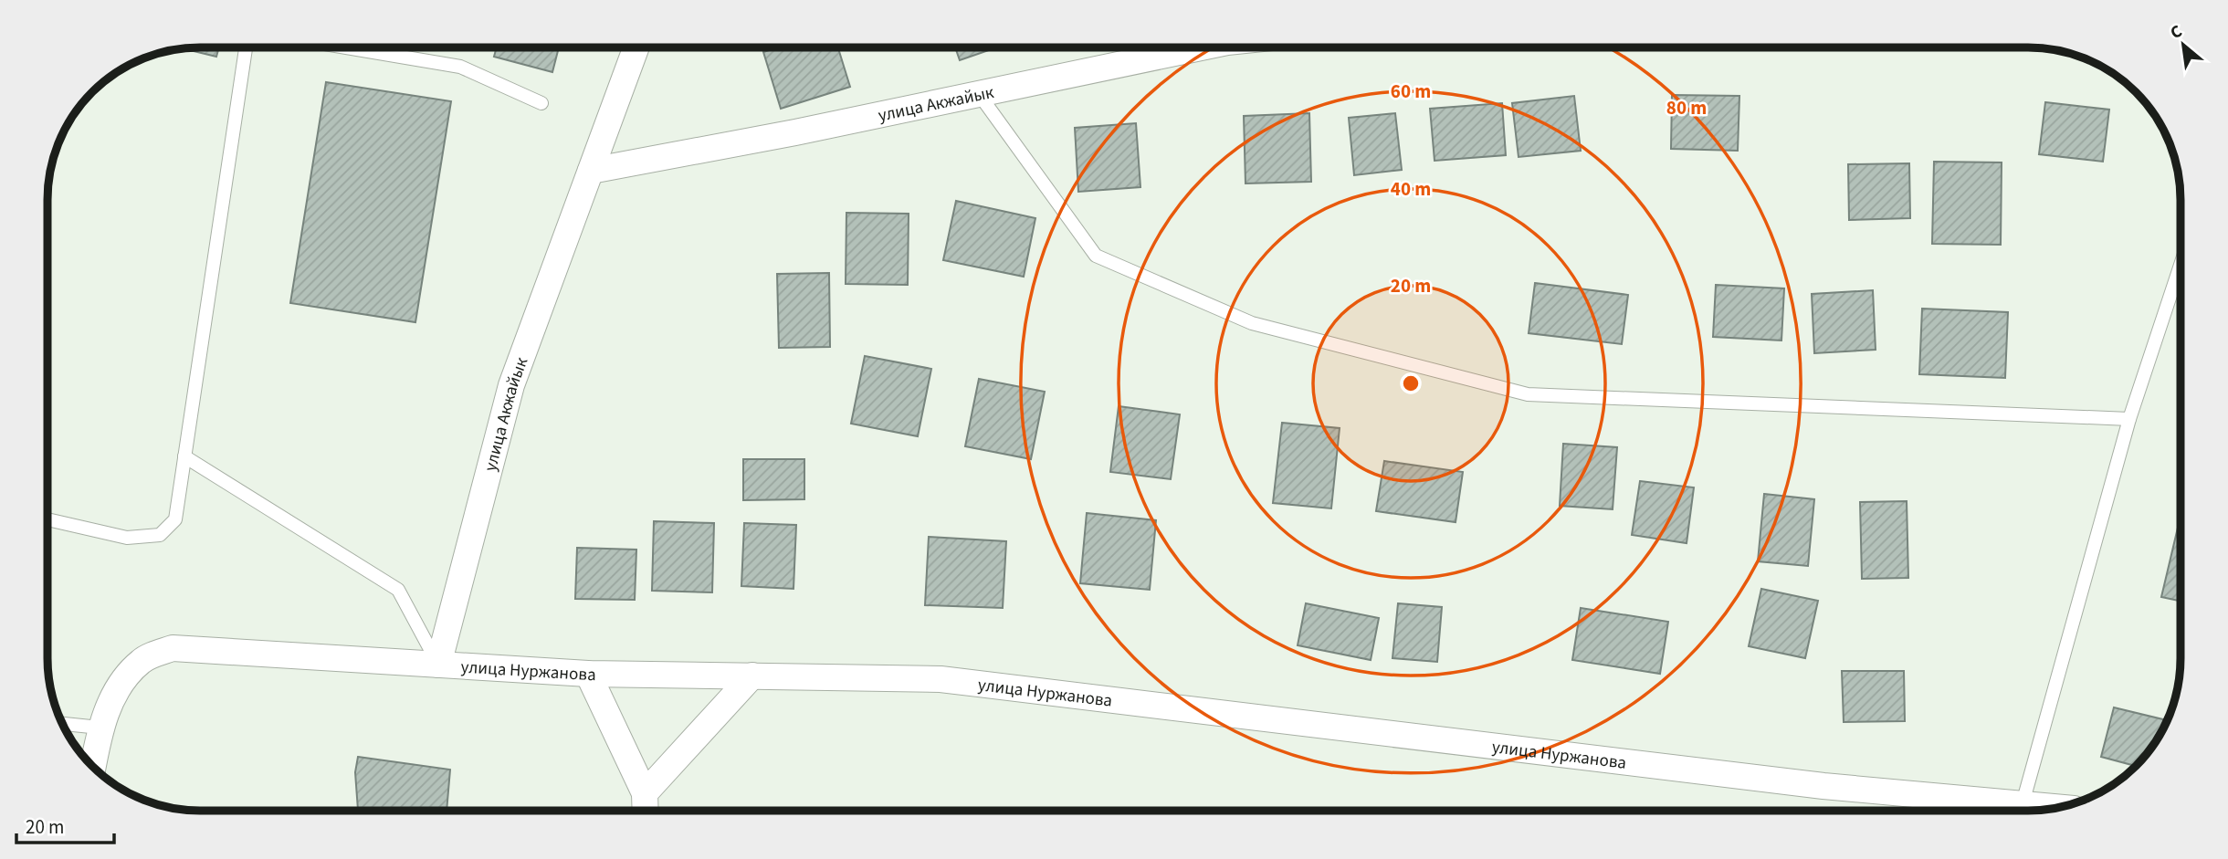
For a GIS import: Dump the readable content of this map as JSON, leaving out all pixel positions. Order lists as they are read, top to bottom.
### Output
{
  "streets": {
    "street": ["улица Акжайык", "улица Нуржанова"]
  },
  "crossings": [
    ["улица Акжайык", "улица Нуржанова"]
  ],
  "scale_bar": "20 m",
  "north": "top left",
  "rings": [
    "60 m",
    "80 m",
    "40 m",
    "20 m"
  ]
}
